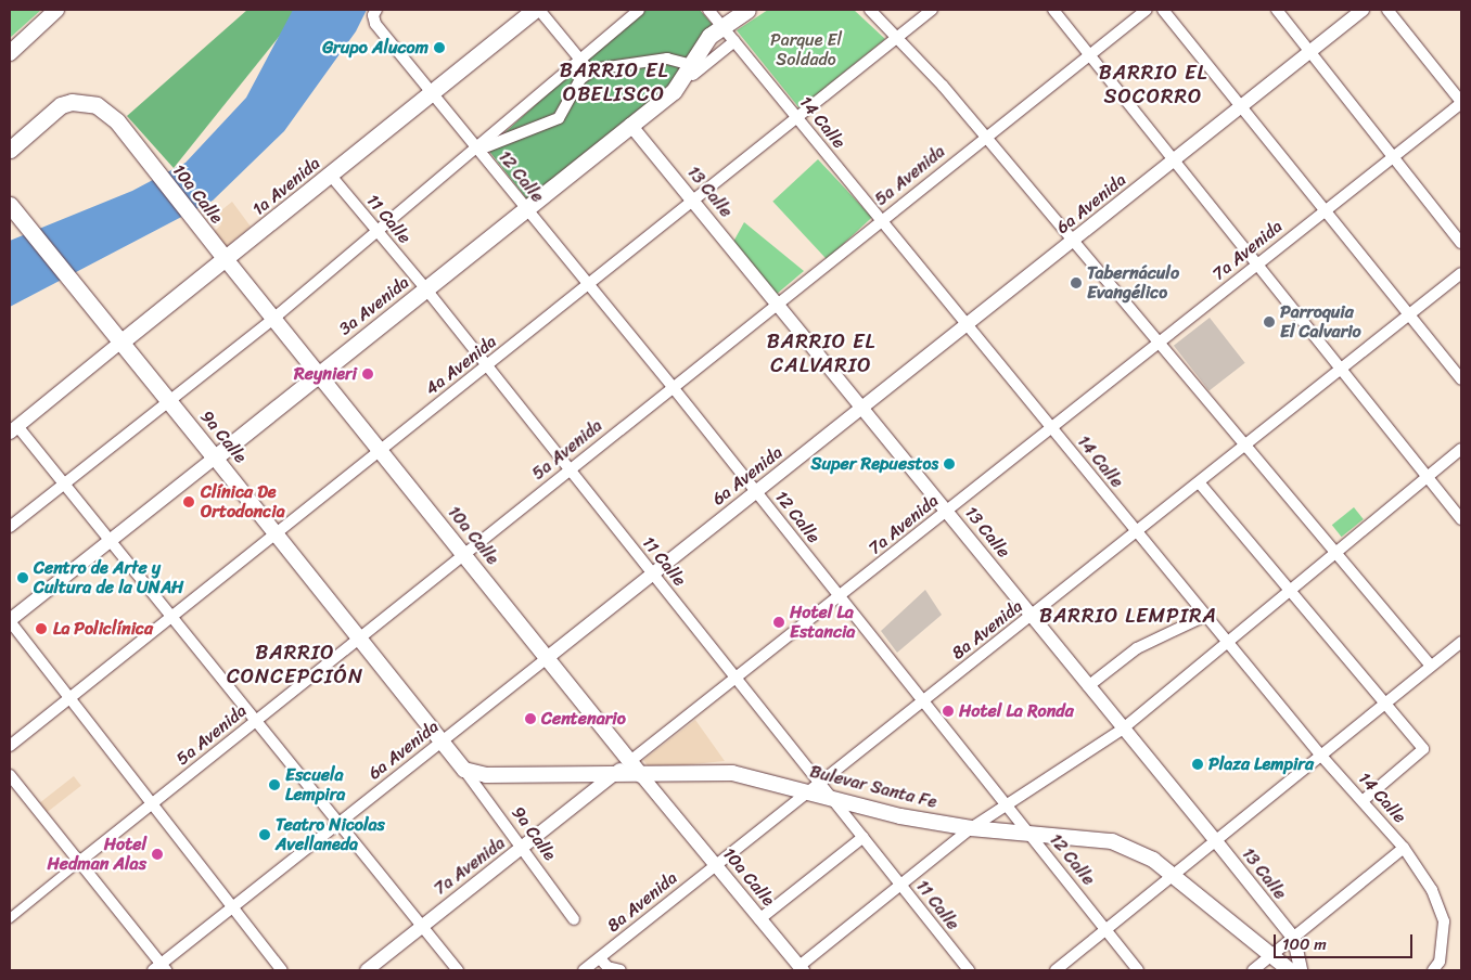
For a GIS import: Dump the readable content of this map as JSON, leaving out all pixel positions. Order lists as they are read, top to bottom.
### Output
{
  "streets": {
    "main road": [
      "1a Avenida",
      "10a Calle",
      "3a Avenida",
      "9a Calle",
      "Bulevar Santa Fe"
    ],
    "street": [
      "14 Calle",
      "5a Avenida",
      "12 Calle",
      "13 Calle",
      "6a Avenida",
      "11 Calle",
      "7a Avenida",
      "4a Avenida",
      "8a Avenida"
    ]
  },
  "crossings": [
    ["14 Calle", "5a Avenida"],
    ["14 Calle", "6a Avenida"],
    ["14 Calle", "7a Avenida"],
    ["14 Calle", "3a Avenida"],
    ["14 Calle", "4a Avenida"],
    ["14 Calle", "8a Avenida"],
    ["5a Avenida", "12 Calle"],
    ["5a Avenida", "13 Calle"],
    ["5a Avenida", "10a Calle"],
    ["5a Avenida", "11 Calle"],
    ["5a Avenida", "9a Calle"],
    ["12 Calle", "1a Avenida"],
    ["12 Calle", "6a Avenida"],
    ["12 Calle", "7a Avenida"],
    ["12 Calle", "3a Avenida"],
    ["12 Calle", "4a Avenida"],
    ["12 Calle", "8a Avenida"],
    ["12 Calle", "Bulevar Santa Fe"],
    ["1a Avenida", "10a Calle"],
    ["1a Avenida", "11 Calle"],
    ["1a Avenida", "9a Calle"],
    ["13 Calle", "6a Avenida"],
    ["13 Calle", "7a Avenida"],
    ["13 Calle", "3a Avenida"],
    ["13 Calle", "4a Avenida"],
    ["13 Calle", "8a Avenida"],
    ["10a Calle", "6a Avenida"],
    ["10a Calle", "7a Avenida"],
    ["10a Calle", "3a Avenida"],
    ["10a Calle", "4a Avenida"],
    ["10a Calle", "8a Avenida"],
    ["10a Calle", "Bulevar Santa Fe"],
    ["6a Avenida", "11 Calle"],
    ["6a Avenida", "9a Calle"],
    ["11 Calle", "7a Avenida"],
    ["11 Calle", "3a Avenida"],
    ["11 Calle", "4a Avenida"],
    ["11 Calle", "8a Avenida"],
    ["11 Calle", "Bulevar Santa Fe"],
    ["7a Avenida", "9a Calle"],
    ["7a Avenida", "Bulevar Santa Fe"],
    ["3a Avenida", "9a Calle"],
    ["4a Avenida", "9a Calle"],
    ["9a Calle", "Bulevar Santa Fe"],
    ["8a Avenida", "Bulevar Santa Fe"]
  ],
  "districts": [
    "BARRIO EL OBELISCO",
    "BARRIO EL SOCORRO",
    "BARRIO EL CALVARIO",
    "BARRIO LEMPIRA",
    "BARRIO CONCEPCIÓN"
  ],
  "parks": ["Parque El Soldado"],
  "places": [
    "Grupo Alucom",
    "Tabernáculo Evangélico",
    "Parroquia El Calvario",
    "Reynieri",
    "Super Repuestos",
    "Clínica De Ortodoncia",
    "Centro de Arte y Cultura de la UNAH",
    "Hotel La Estancia",
    "La Policlínica",
    "Hotel La Ronda",
    "Centenario",
    "Plaza Lempira",
    "Escuela Lempira",
    "Teatro Nicolas Avellaneda",
    "Hotel Hedman Alas"
  ],
  "scale_bar": "100 m"
}
